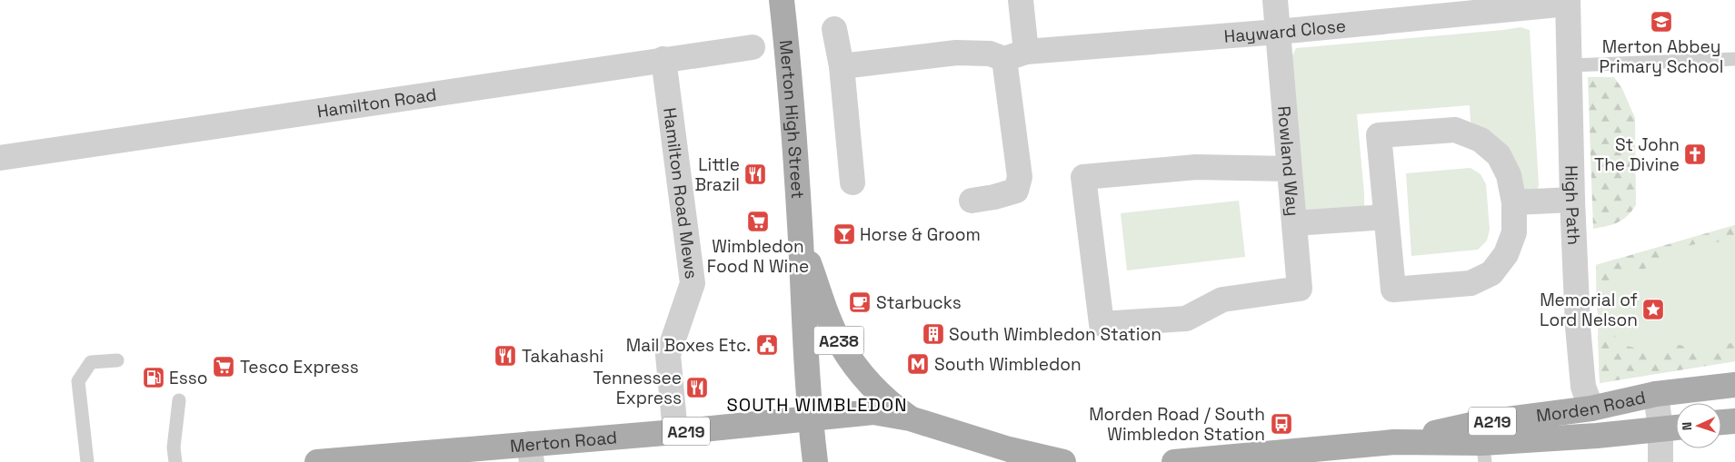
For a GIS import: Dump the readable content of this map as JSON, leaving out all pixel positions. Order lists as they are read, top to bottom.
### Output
{
  "streets": {
    "main road": [
      "Merton High Street",
      "A238",
      "Morden Road",
      "A219",
      "Merton Road"
    ],
    "street": [
      "Hayward Close",
      "Hamilton Road",
      "Rowland Way",
      "Hamilton Road Mews",
      "High Path"
    ]
  },
  "crossings": [
    ["Hayward Close", "Rowland Way"],
    ["Hayward Close", "High Path"],
    ["Hamilton Road", "Hamilton Road Mews"],
    ["Merton High Street", "A238"],
    ["Merton High Street", "A219"],
    ["Merton High Street", "Merton Road"],
    ["Hamilton Road Mews", "Merton Road"],
    ["High Path", "Morden Road"],
    ["A238", "A219"],
    ["A238", "Merton Road"],
    ["A219", "Merton Road"]
  ],
  "districts": ["SOUTH WIMBLEDON"],
  "places": {
    "school or university": ["Merton Abbey Primary School"],
    "church": ["St John The Divine"],
    "restaurant": ["Little Brazil", "Takahashi", "Tennessee Express"],
    "supermarket": ["Wimbledon Food N Wine", "Tesco Express"],
    "bar": ["Horse & Groom"],
    "cafe": ["Starbucks"],
    "place": ["Memorial of Lord Nelson"],
    "building": ["South Wimbledon Station"],
    "public building": ["Mail Boxes Etc."],
    "metro station": ["South Wimbledon"],
    "fuel station": ["Esso"],
    "bus stop": ["Morden Road / South Wimbledon Station"]
  },
  "north": "left"
}
